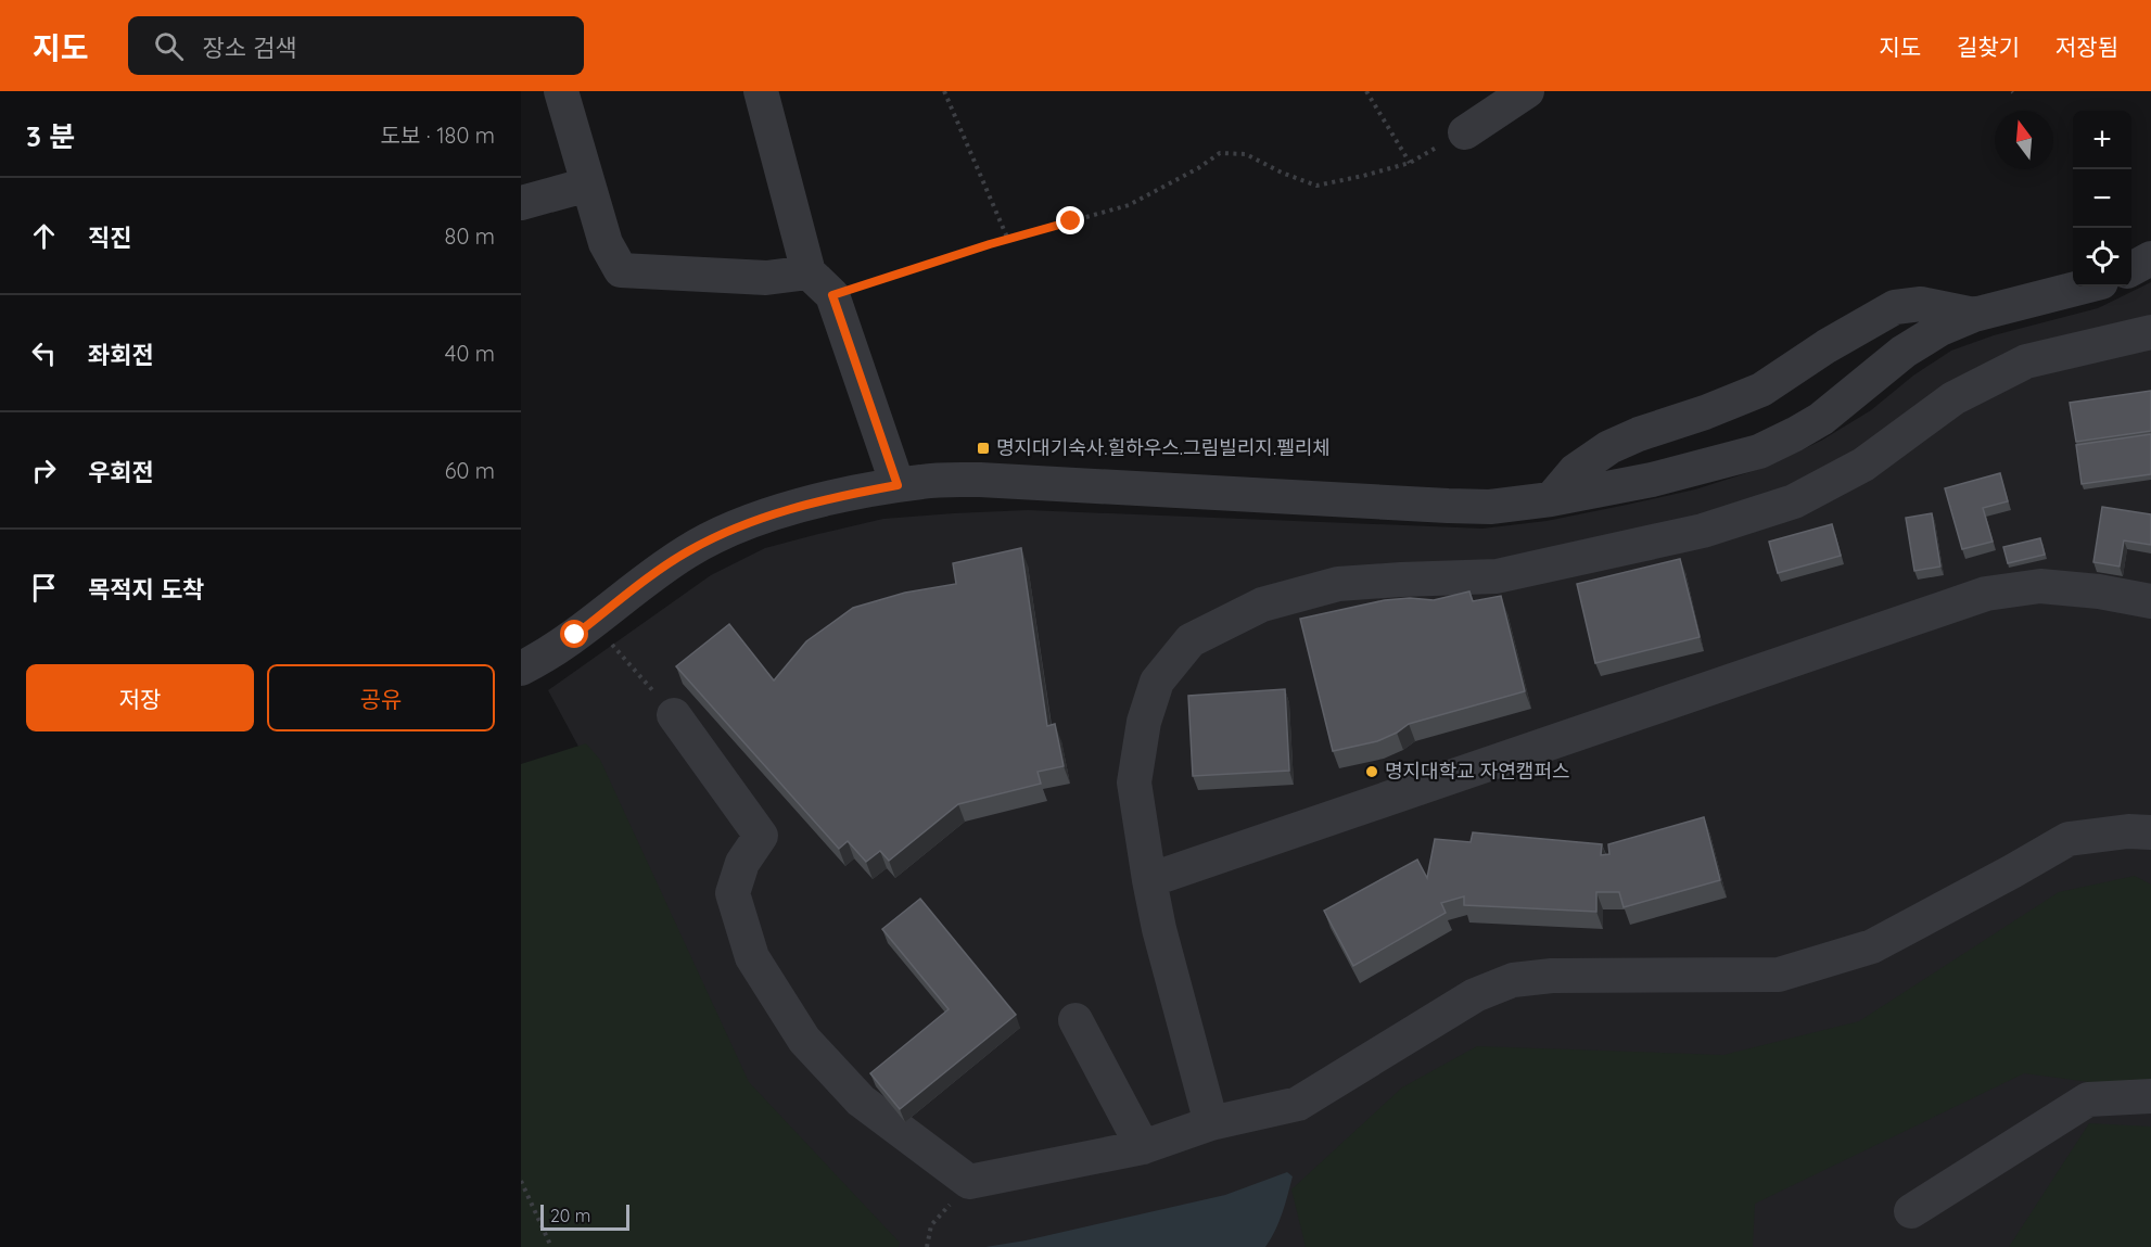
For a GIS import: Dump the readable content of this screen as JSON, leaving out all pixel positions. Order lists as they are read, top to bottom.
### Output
{
  "places": {
    "transit": ["명지대기숙사.힐하우스.그림빌리지.펠리체"],
    "other": ["명지대학교 자연캠퍼스"]
  },
  "scale_bar": "20 m",
  "north": "top",
  "page": {
    "header": "지도",
    "search": "장소 검색",
    "nav": ["지도", "길찾기", "저장됨"],
    "heading": ["3 분", "도보 · 180 m"],
    "map_buttons": ["+", "−"],
    "list": [
      ["직진", "80 m"],
      ["좌회전", "40 m"],
      ["우회전", "60 m"],
      "목적지 도착"
    ],
    "buttons": ["저장", "공유"],
    "scale": "20 m"
  }
}
